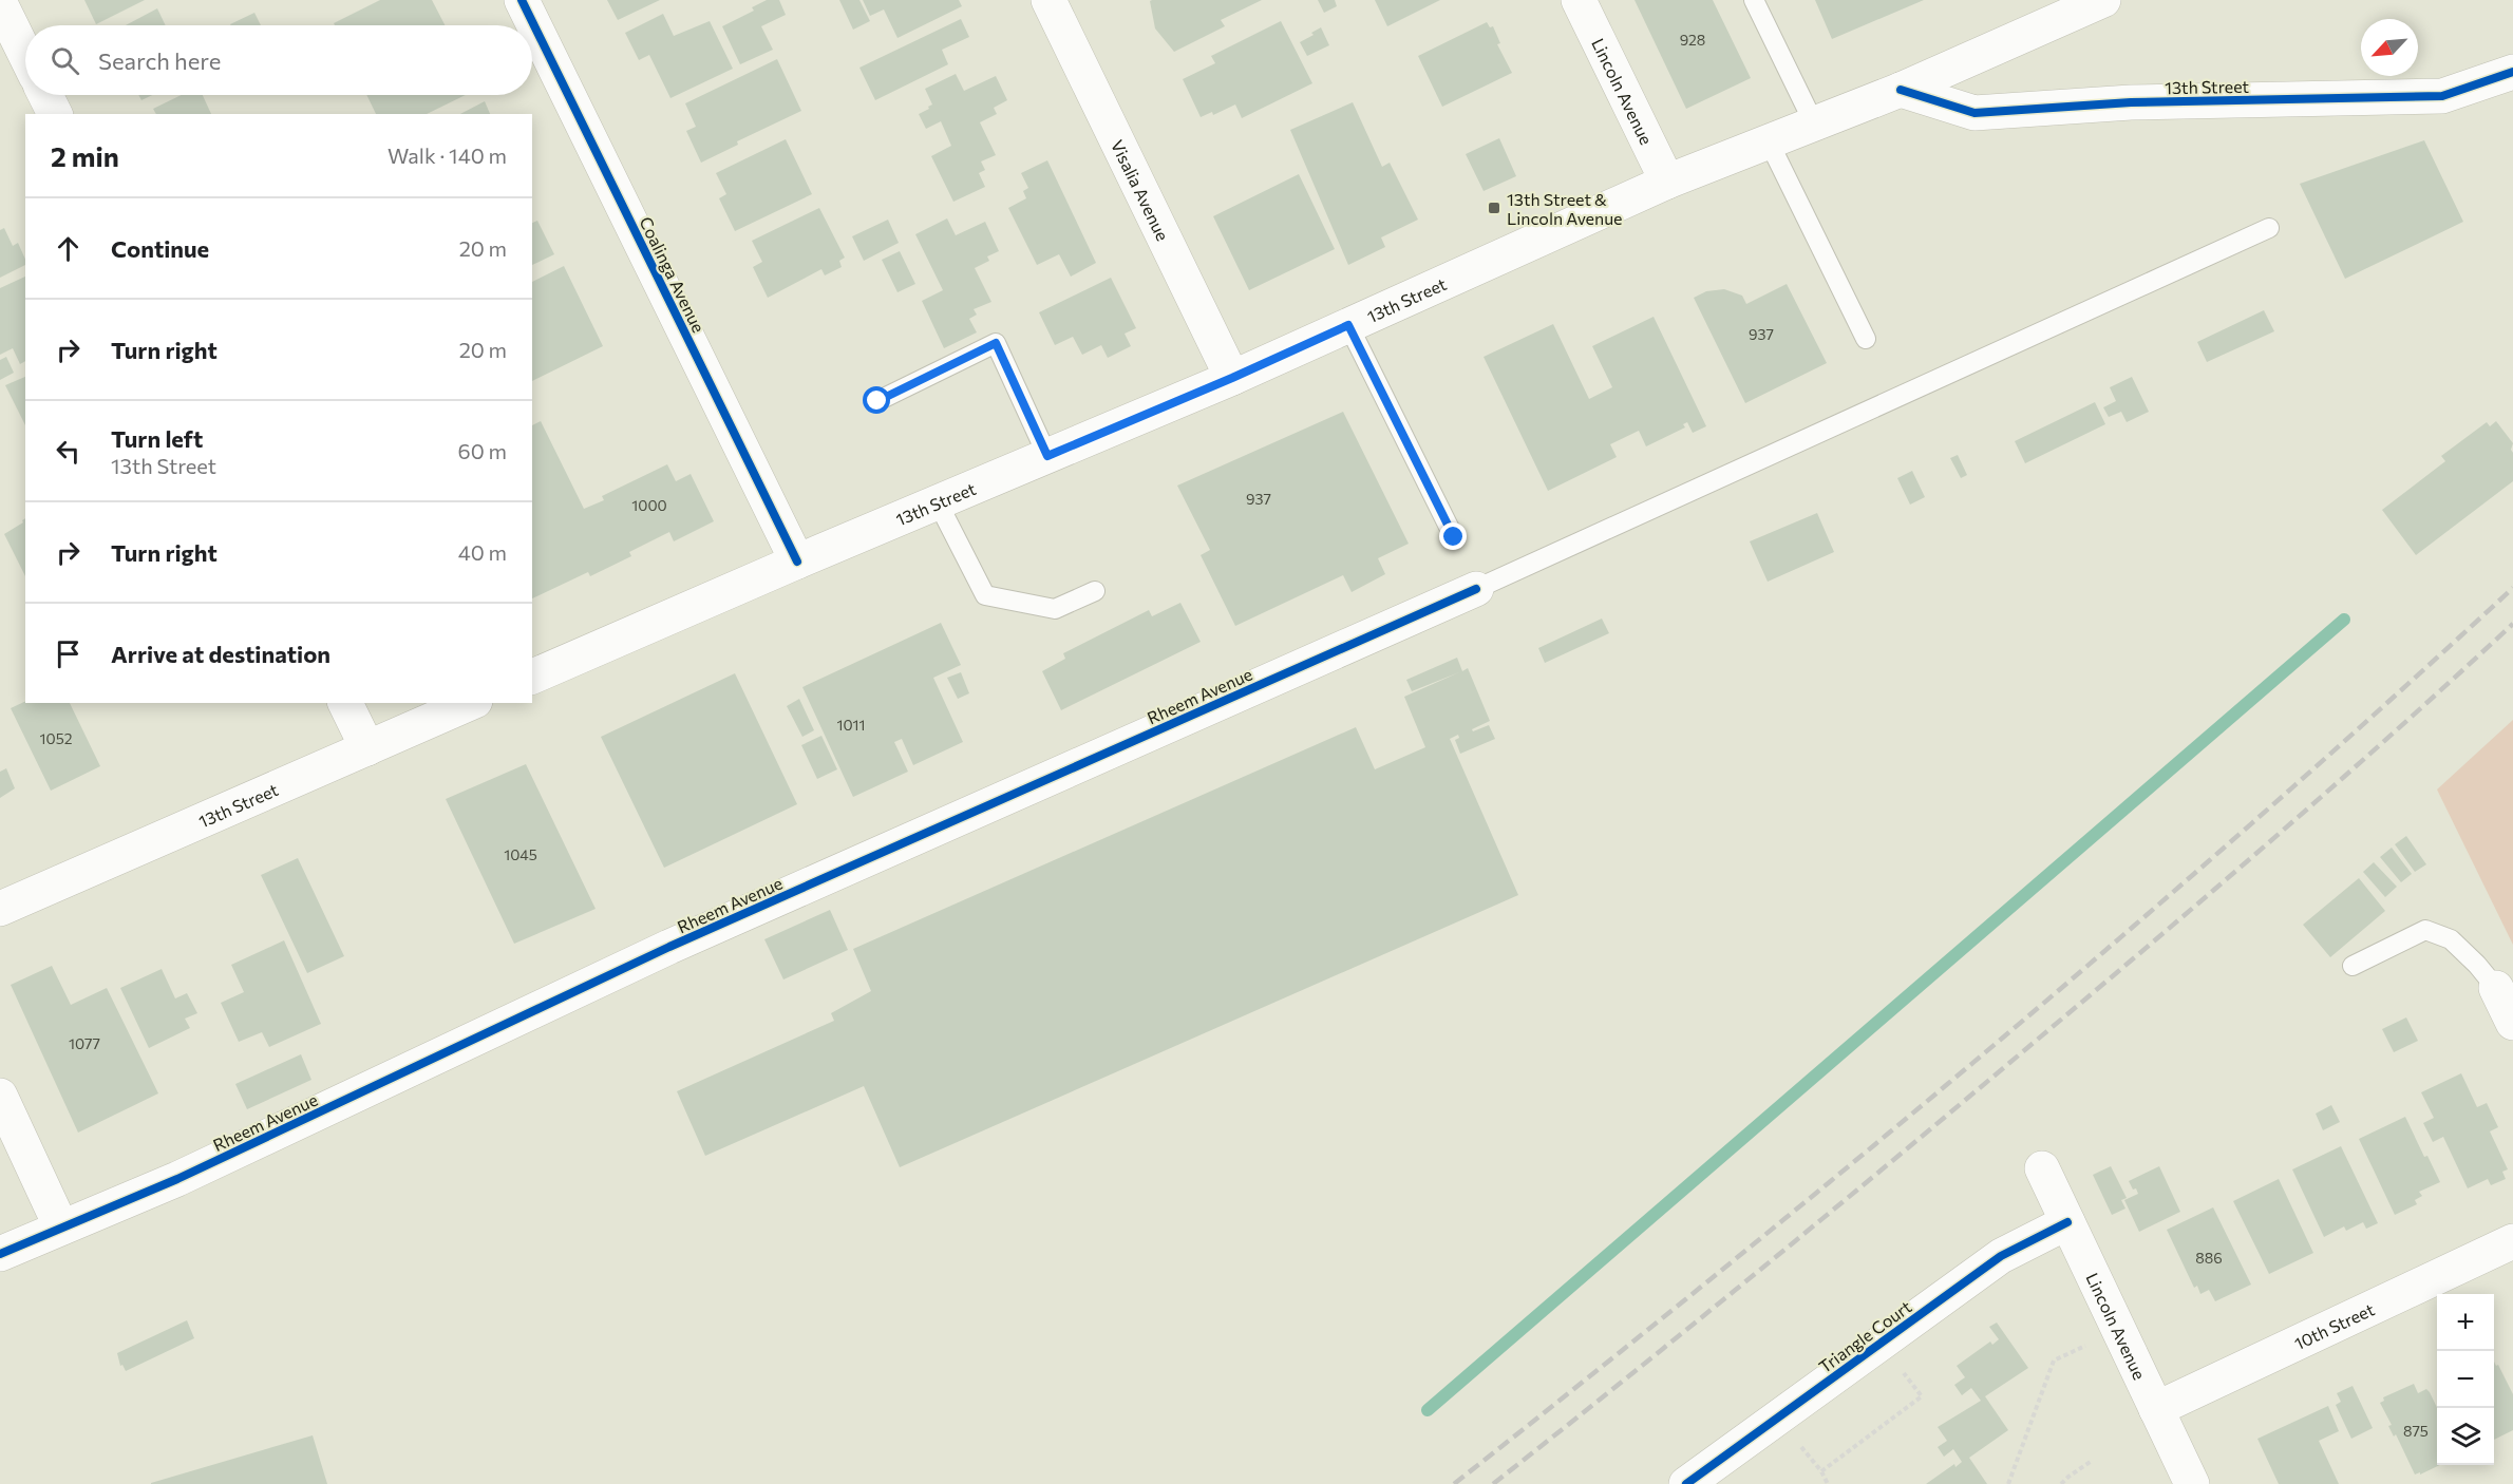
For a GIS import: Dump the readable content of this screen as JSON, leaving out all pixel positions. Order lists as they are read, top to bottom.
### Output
{
  "streets": {
    "street": [
      "13th Street",
      "Lincoln Avenue",
      "Visalia Avenue",
      "Coalinga Avenue",
      "Rheem Avenue",
      "10th Street",
      "Triangle Court"
    ]
  },
  "crossings": [
    ["13th Street", "Lincoln Avenue"],
    ["13th Street", "Visalia Avenue"],
    ["13th Street", "Coalinga Avenue"],
    ["Lincoln Avenue", "10th Street"],
    ["Lincoln Avenue", "Triangle Court"]
  ],
  "places": {
    "transit": ["13th Street & Lincoln Avenue"]
  },
  "house_numbers": [
    "928",
    "937",
    "937",
    "1000",
    "1011",
    "1052",
    "1045",
    "1077",
    "886",
    "875"
  ],
  "north": "bottom left",
  "page": {
    "search": "Search here",
    "heading": ["2 min", "Walk · 140 m"],
    "list": [
      ["Continue", "20 m"],
      ["Turn right", "20 m"],
      ["Turn left", "13th Street", "60 m"],
      ["Turn right", "40 m"],
      "Arrive at destination"
    ],
    "map_buttons": ["+", "−"]
  }
}
